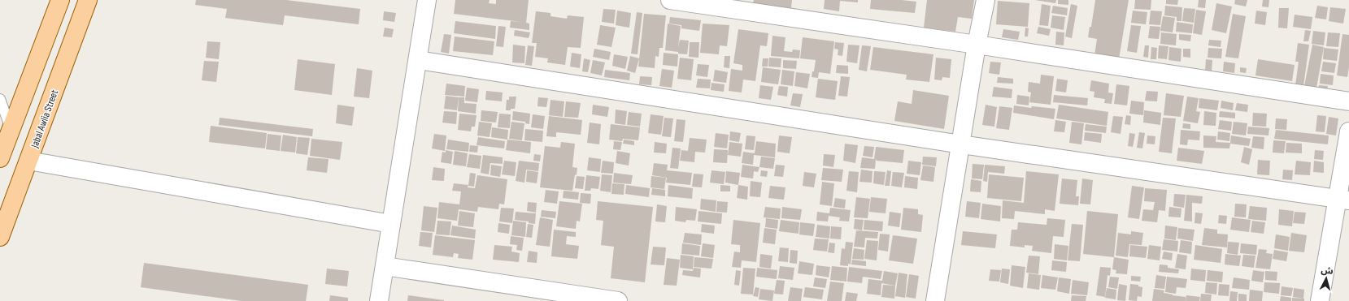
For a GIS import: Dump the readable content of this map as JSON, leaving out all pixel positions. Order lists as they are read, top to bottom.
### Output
{
  "streets": {
    "main road": ["Jabal Awlia Street"]
  },
  "north": "top"
}
